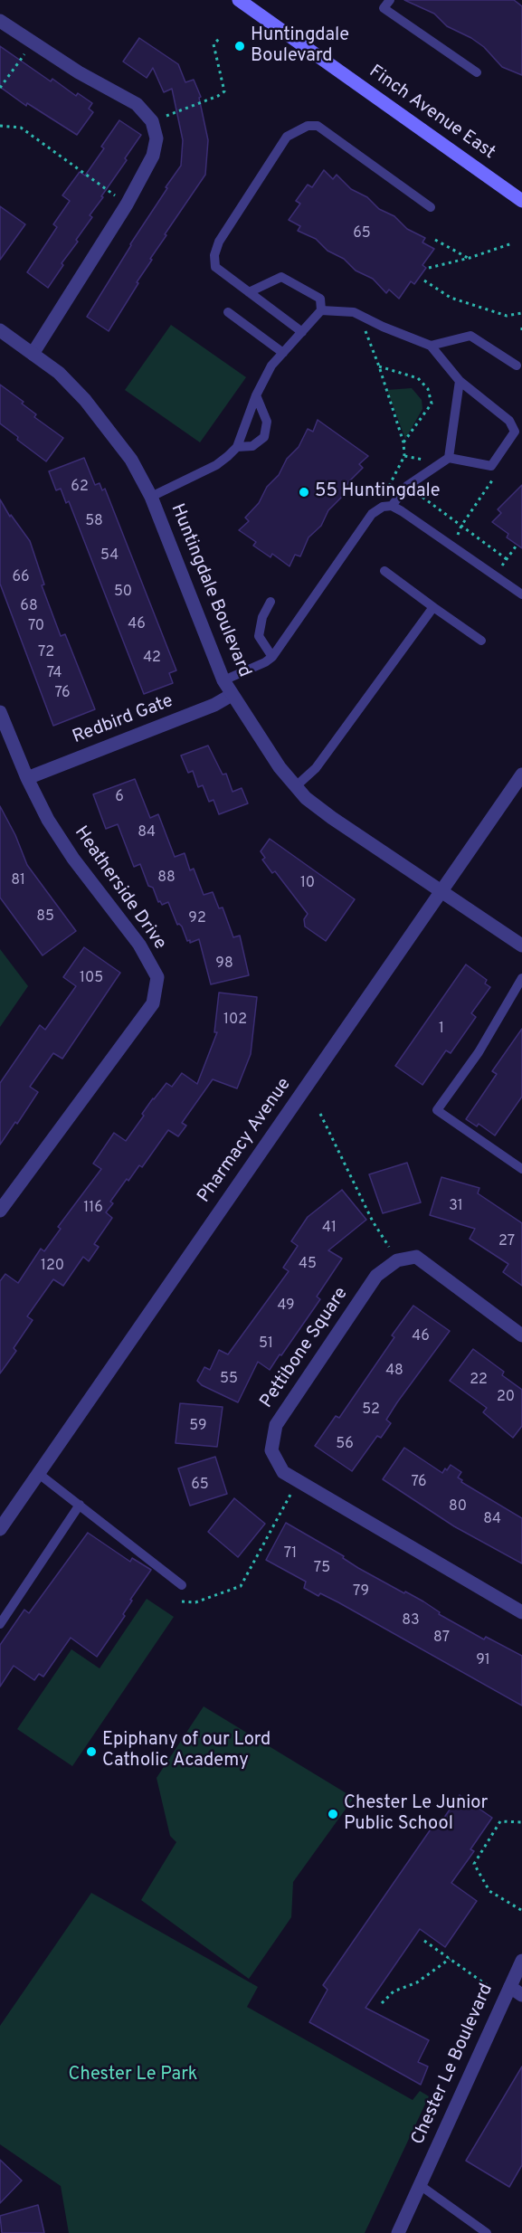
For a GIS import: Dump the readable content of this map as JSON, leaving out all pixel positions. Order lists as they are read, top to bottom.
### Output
{
  "streets": {
    "main road": ["Finch Avenue East"],
    "street": [
      "Huntingdale Boulevard",
      "Redbird Gate",
      "Heatherside Drive",
      "Pharmacy Avenue",
      "Pettibone Square",
      "Chester Le Boulevard"
    ]
  },
  "crossings": [
    ["Huntingdale Boulevard", "Redbird Gate"],
    ["Huntingdale Boulevard", "Pharmacy Avenue"],
    ["Redbird Gate", "Heatherside Drive"]
  ],
  "parks": ["Chester Le Park"],
  "places": [
    "Huntingdale Boulevard",
    "55 Huntingdale",
    "Epiphany of our Lord Catholic Academy",
    "Chester Le Junior Public School"
  ],
  "house_numbers": [
    "65",
    "62",
    "58",
    "54",
    "66",
    "50",
    "68",
    "46",
    "70",
    "72",
    "42",
    "74",
    "76",
    "6",
    "84",
    "88",
    "81",
    "10",
    "85",
    "92",
    "98",
    "105",
    "102",
    "1",
    "31",
    "116",
    "41",
    "27",
    "45",
    "120",
    "49",
    "46",
    "51",
    "48",
    "55",
    "22",
    "20",
    "52",
    "59",
    "56",
    "76",
    "65",
    "80",
    "84",
    "71",
    "75",
    "79",
    "83",
    "87",
    "91"
  ]
}
